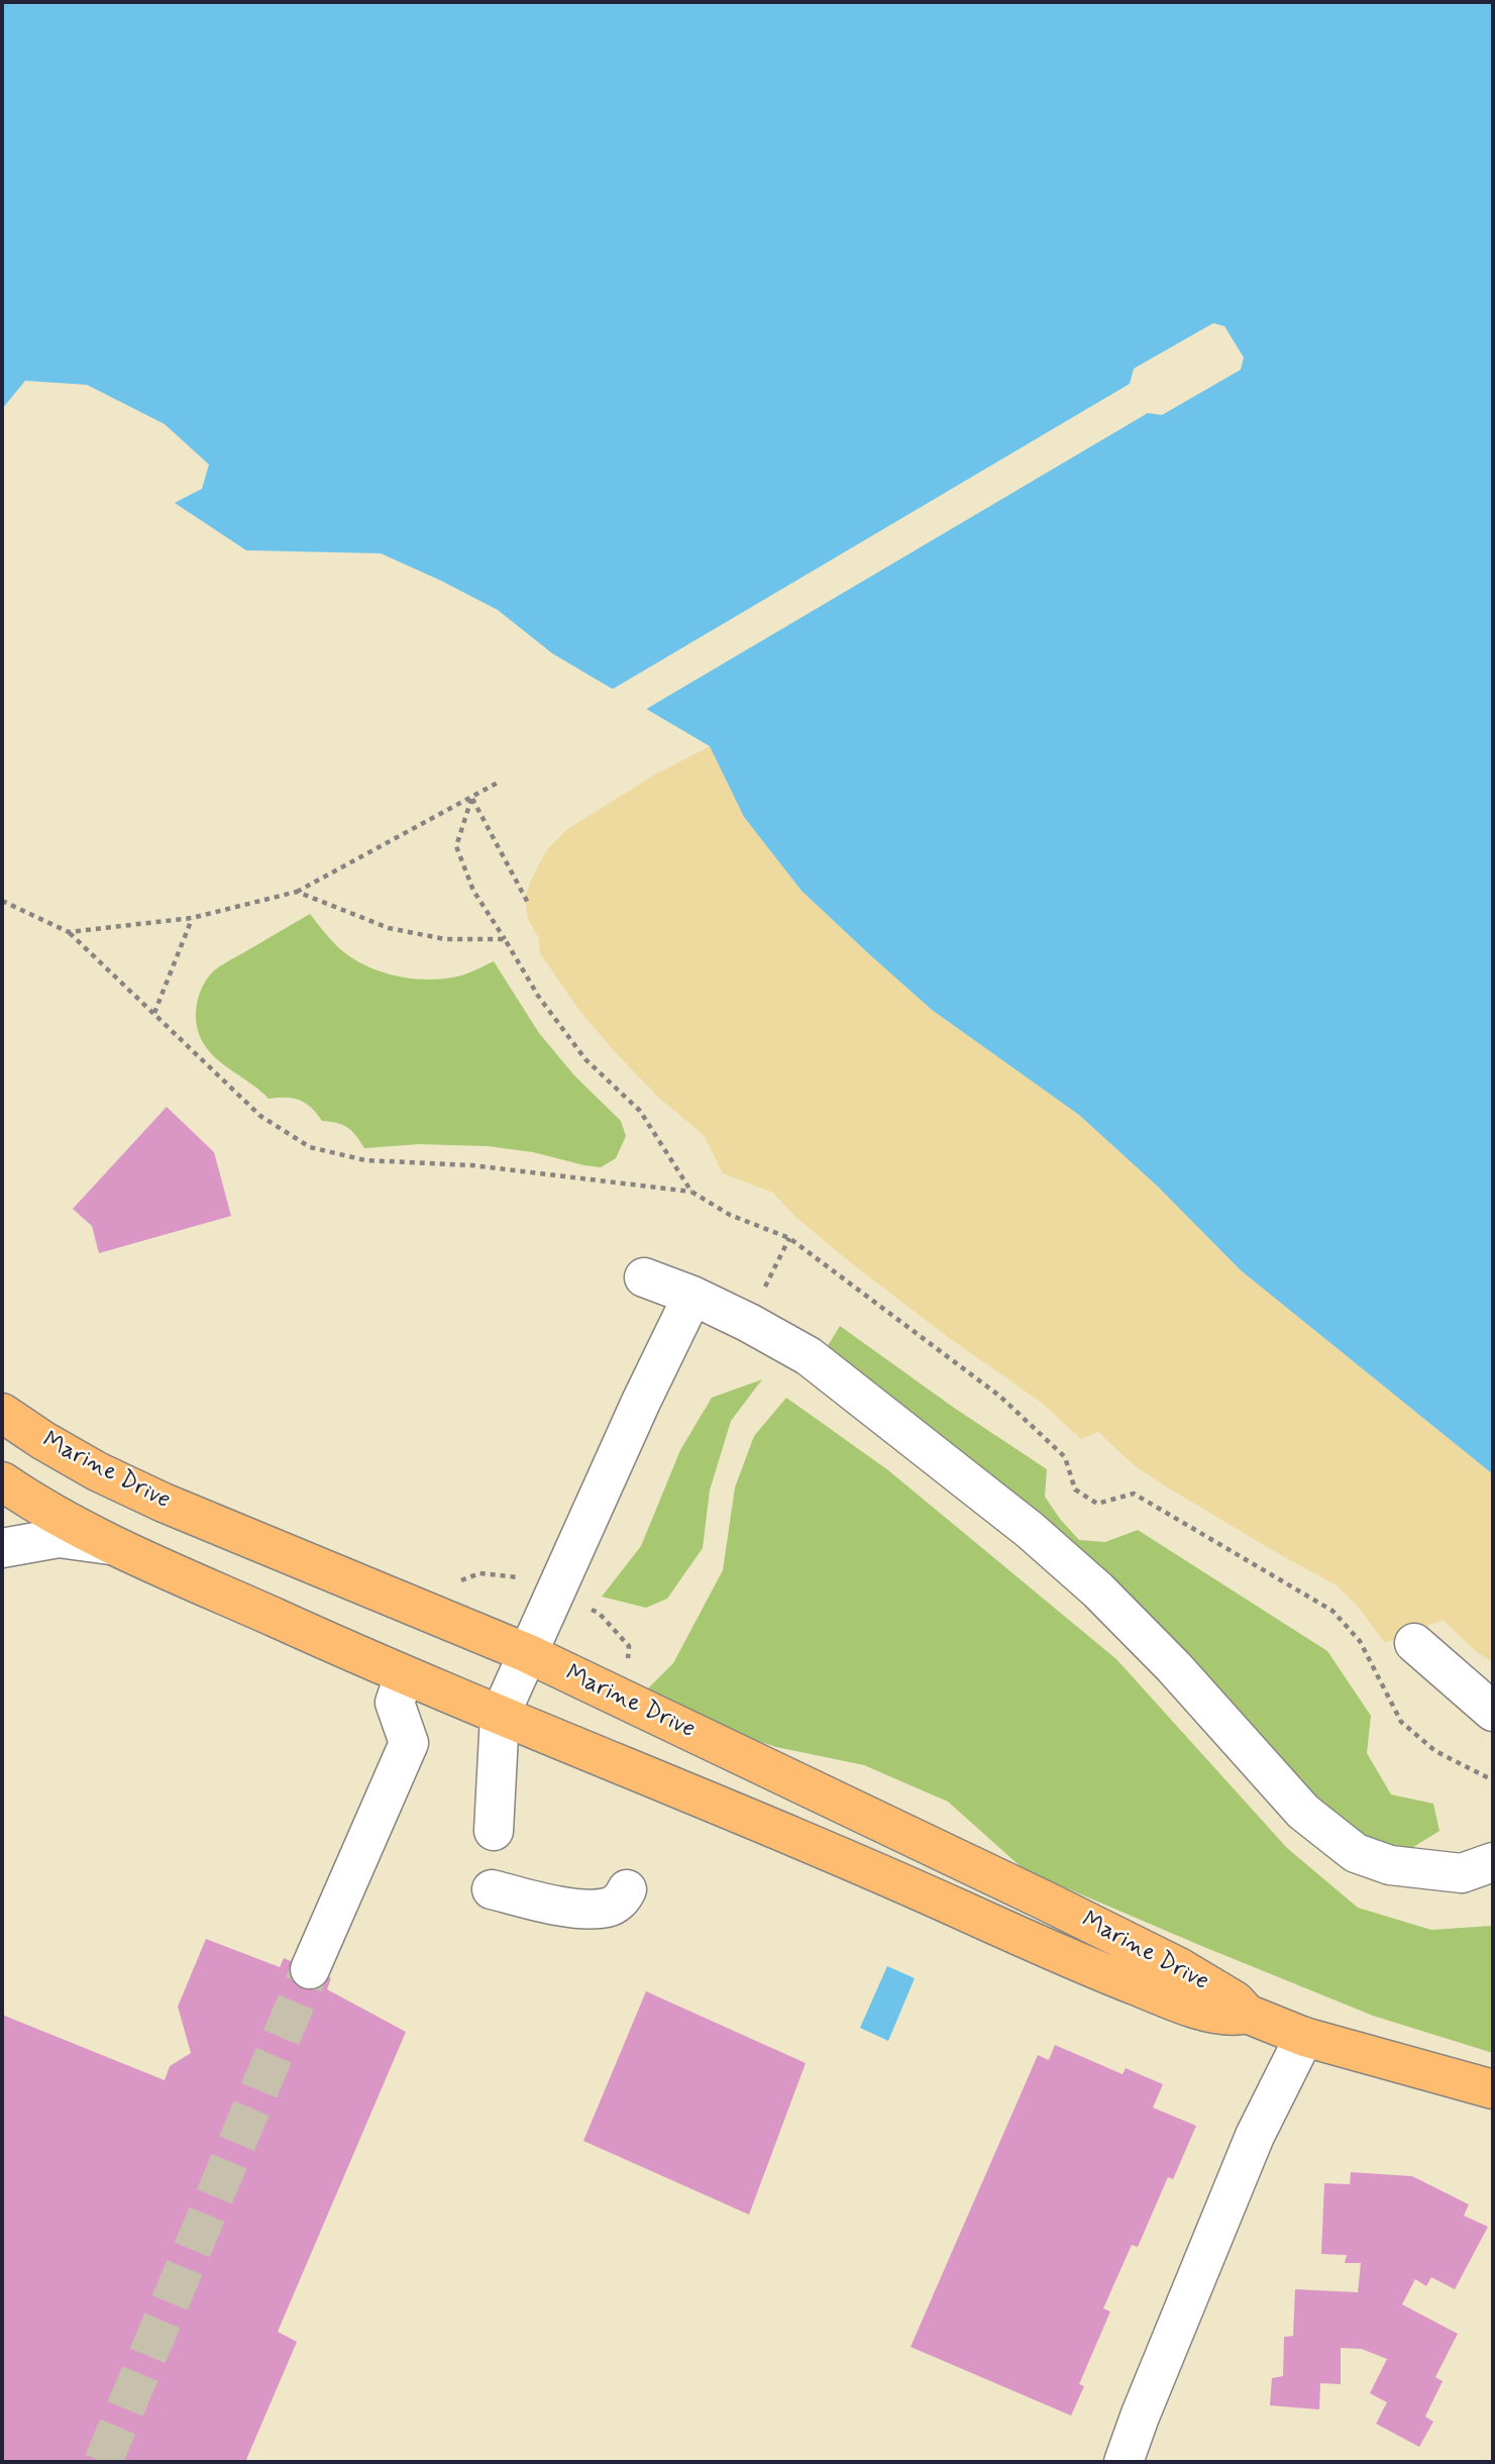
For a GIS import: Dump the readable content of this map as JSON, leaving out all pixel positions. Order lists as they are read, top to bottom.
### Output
{
  "streets": {
    "main road": ["Marine Drive"]
  }
}
